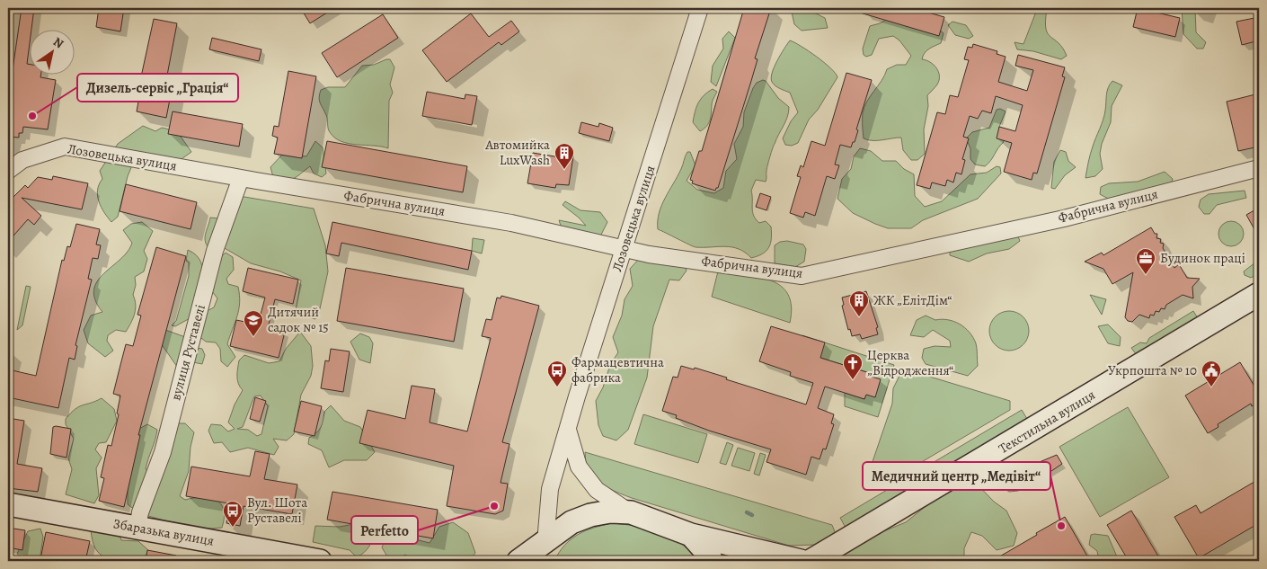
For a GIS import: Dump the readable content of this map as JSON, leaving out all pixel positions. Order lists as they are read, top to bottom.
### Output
{
  "streets": {
    "street": [
      "Лозовецька вулиця",
      "Фабрична вулиця",
      "вулиця Руставелі",
      "Текстильна вулиця",
      "Збаразька вулиця"
    ]
  },
  "crossings": [
    ["Лозовецька вулиця", "Фабрична вулиця"],
    ["Лозовецька вулиця", "вулиця Руставелі"],
    ["Фабрична вулиця", "вулиця Руставелі"],
    ["вулиця Руставелі", "Збаразька вулиця"]
  ],
  "places": {
    "other": ["Дизель-сервіс „Грація“", "Perfetto", "Медичний центр „Медівіт“"],
    "building": ["Автомийка LuxWash", "ЖК „ЕлітДім“"],
    "office": ["Будинок праці"],
    "school or university": ["Дитячий садок № 15"],
    "church": ["Церква „Відродження“"],
    "bus stop": ["Фармацевтична фабрика", "Вул. Шота Руставелі"],
    "public building": ["Укрпошта № 10"]
  },
  "north": "top right"
}
